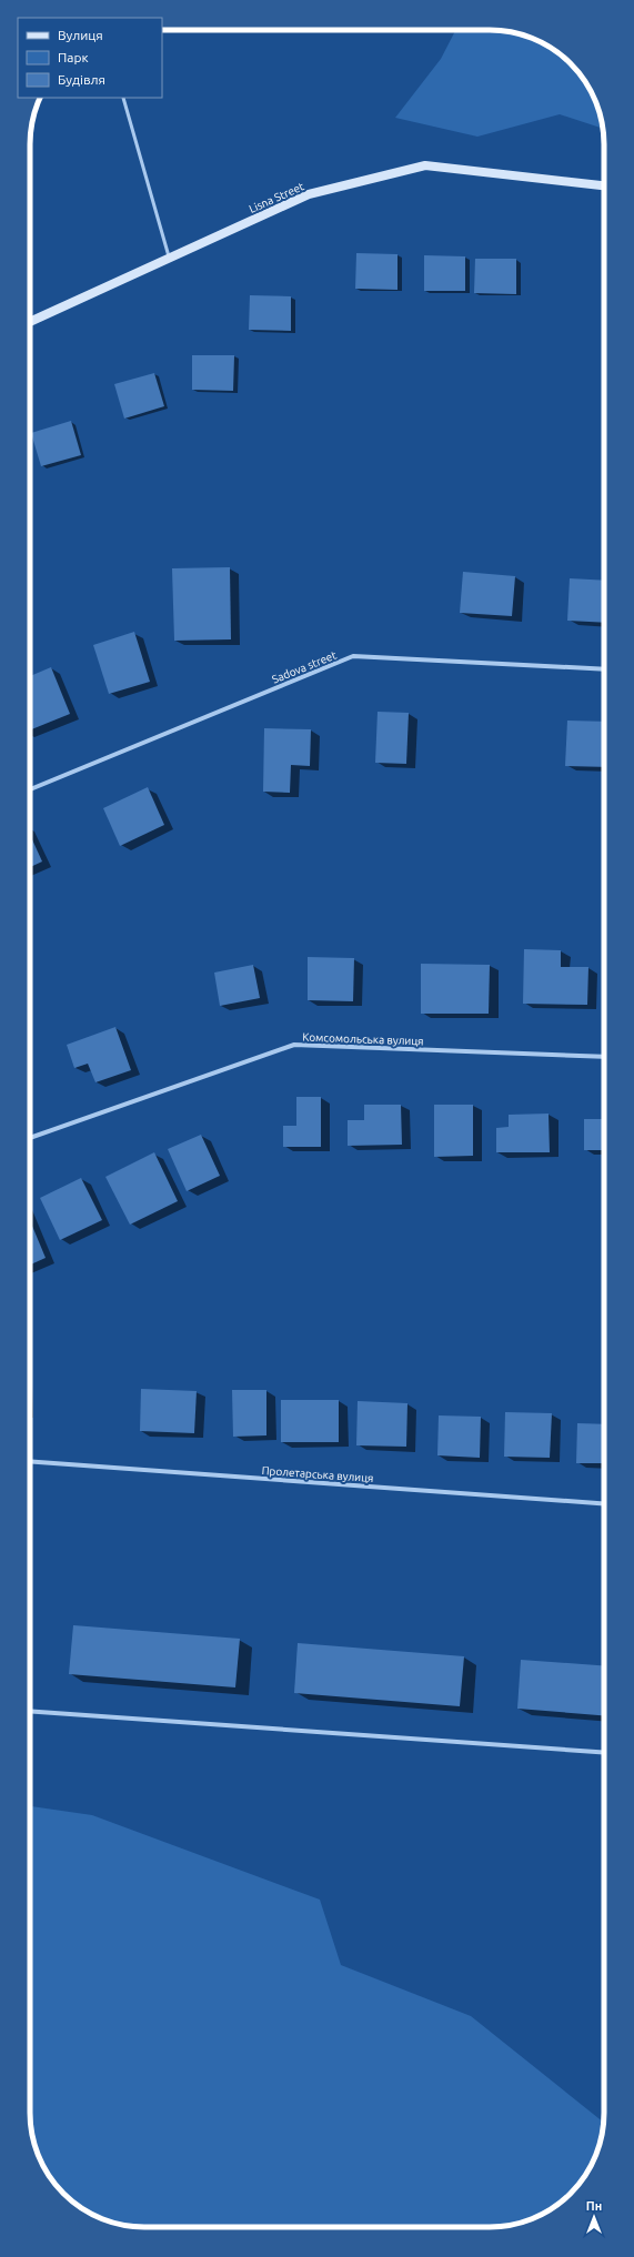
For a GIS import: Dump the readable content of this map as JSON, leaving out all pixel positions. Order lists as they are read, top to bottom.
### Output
{
  "streets": {
    "street": [
      "Lisna Street",
      "Sadova street",
      "Комсомольська вулиця",
      "Пролетарська вулиця"
    ]
  },
  "legend": ["Вулиця", "Парк", "Будівля"],
  "north": "top"
}
